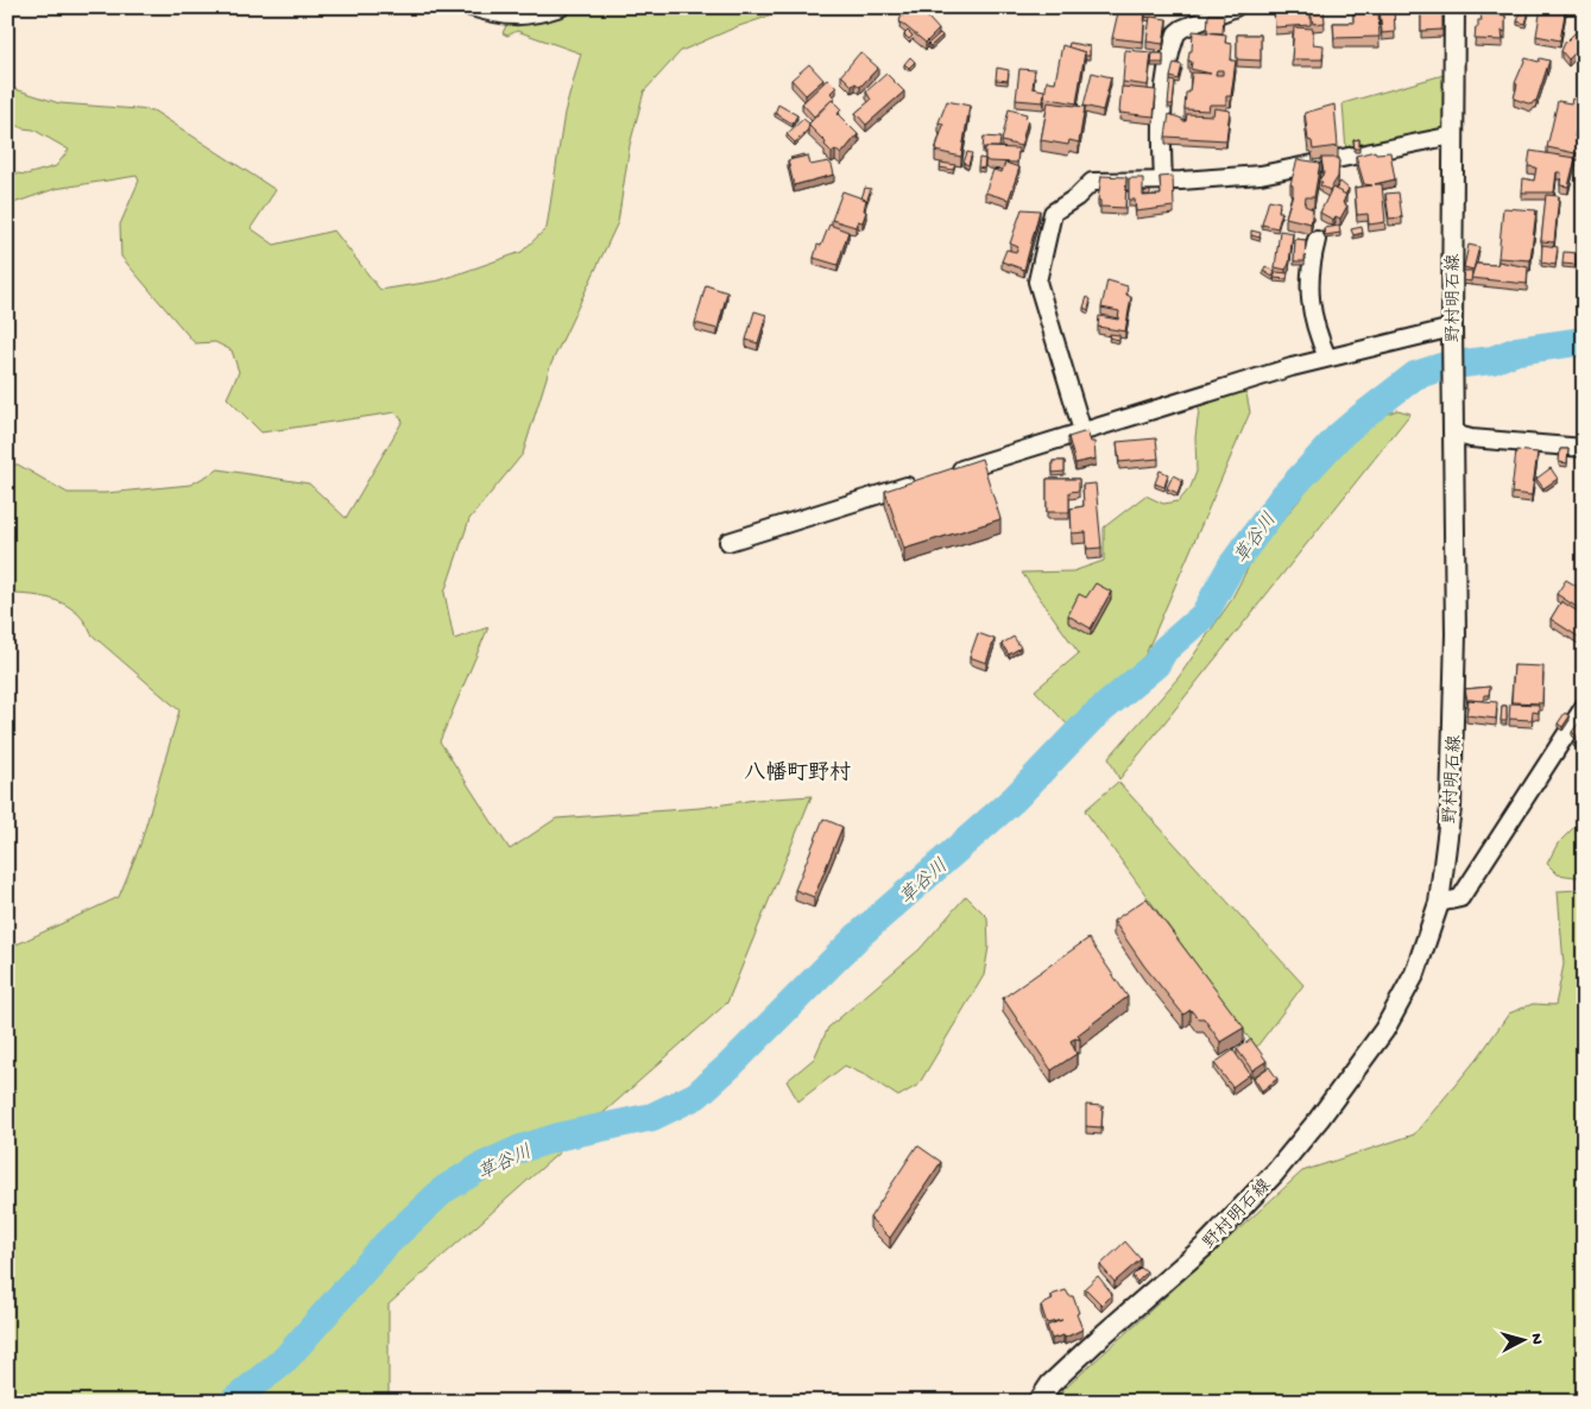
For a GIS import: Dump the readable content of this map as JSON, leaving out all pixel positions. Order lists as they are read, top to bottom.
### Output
{
  "streets": {
    "main road": ["野村明石線"]
  },
  "districts": ["八幡町野村"],
  "water": ["草谷川"],
  "north": "right"
}
